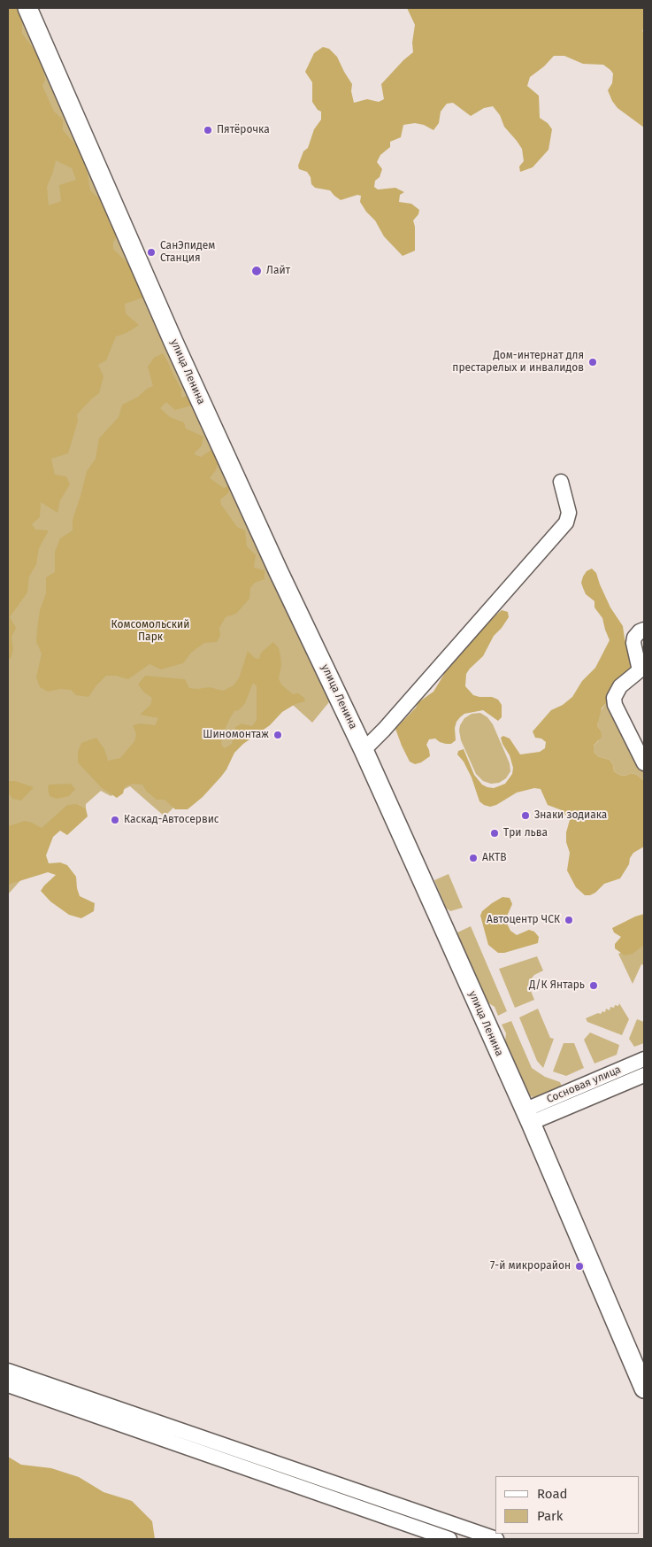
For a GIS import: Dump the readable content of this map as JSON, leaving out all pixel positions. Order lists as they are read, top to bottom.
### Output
{
  "streets": {
    "main road": ["улица Ленина"],
    "street": ["Сосновая улица"]
  },
  "crossings": [
    ["улица Ленина", "Сосновая улица"]
  ],
  "parks": ["Комсомольский Парк"],
  "places": [
    "Пятёрочка",
    "СанЭпидем Станция",
    "Лайт",
    "Дом-интернат для престарелых и инвалидов",
    "Шиномонтаж",
    "Знаки зодиака",
    "Каскад-Автосервис",
    "Три льва",
    "АКТВ",
    "Автоцентр ЧСК",
    "Д/К Янтарь",
    "7-й микрорайон"
  ],
  "legend": ["Road", "Park"]
}
